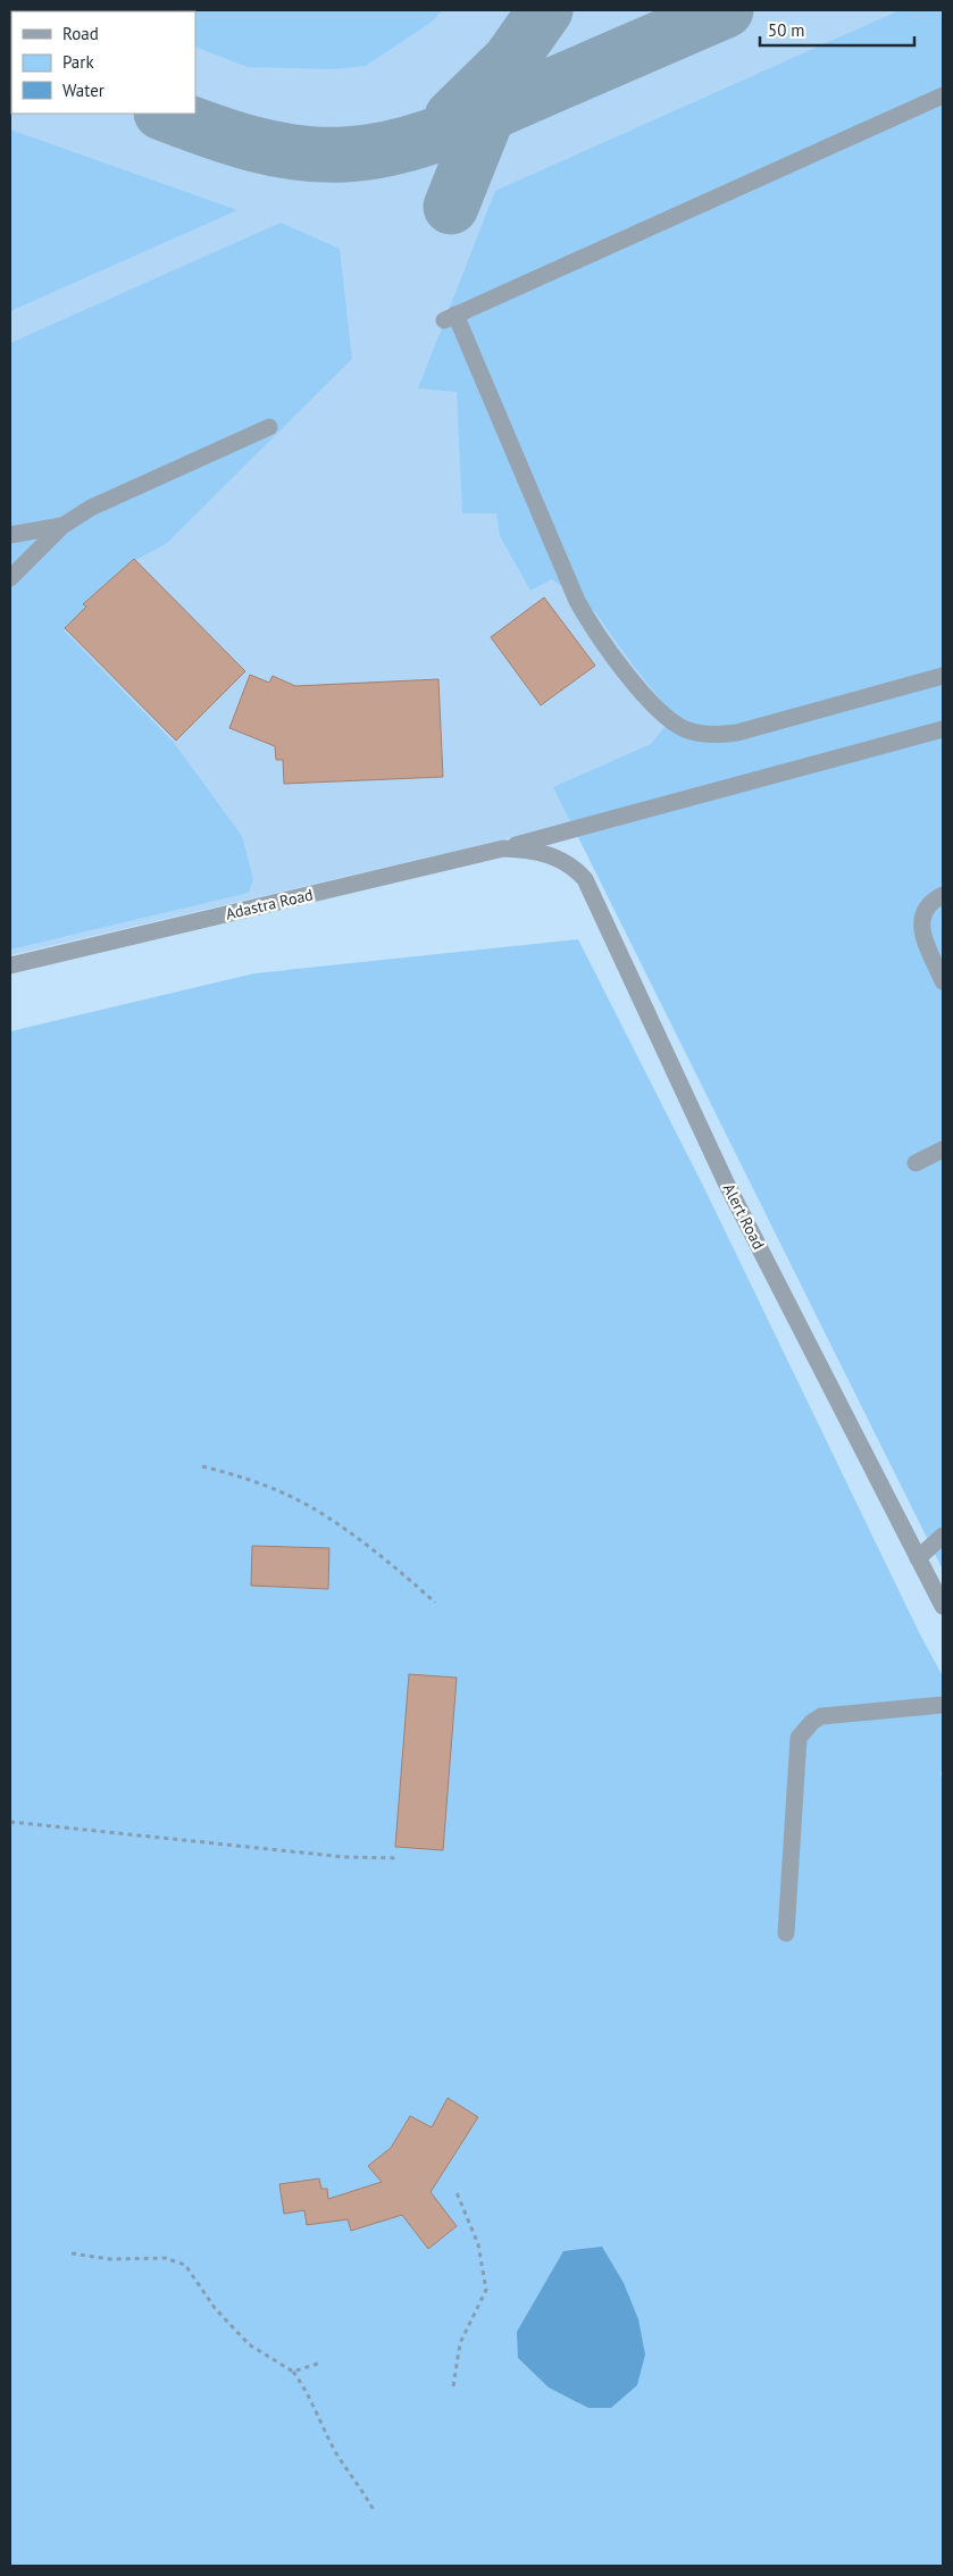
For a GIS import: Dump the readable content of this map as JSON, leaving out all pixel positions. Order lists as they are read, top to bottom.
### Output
{
  "streets": {
    "street": ["Adastra Road", "Alert Road"]
  },
  "crossings": [
    ["Adastra Road", "Alert Road"]
  ],
  "legend": ["Road", "Park", "Water"],
  "scale_bar": "50 m"
}
